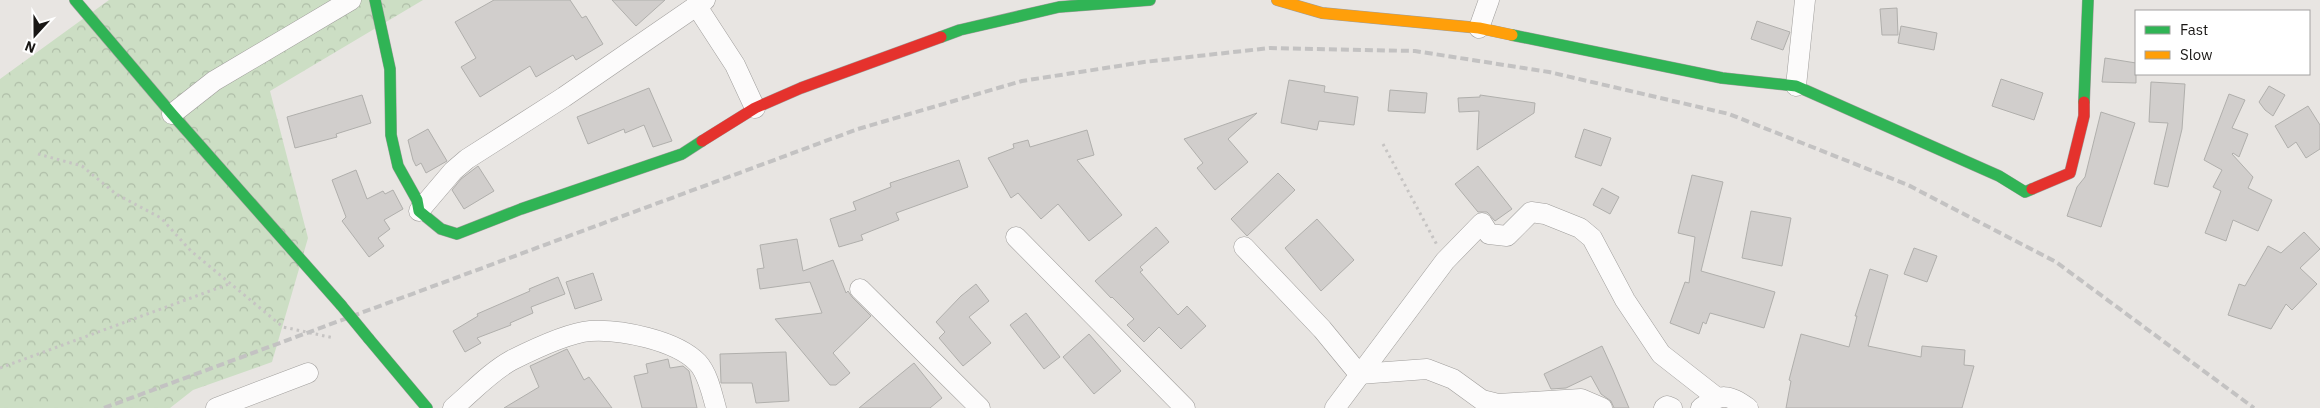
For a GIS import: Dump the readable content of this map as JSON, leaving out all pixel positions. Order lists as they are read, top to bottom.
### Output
{
  "legend": ["Fast", "Slow"],
  "north": "bottom"
}
